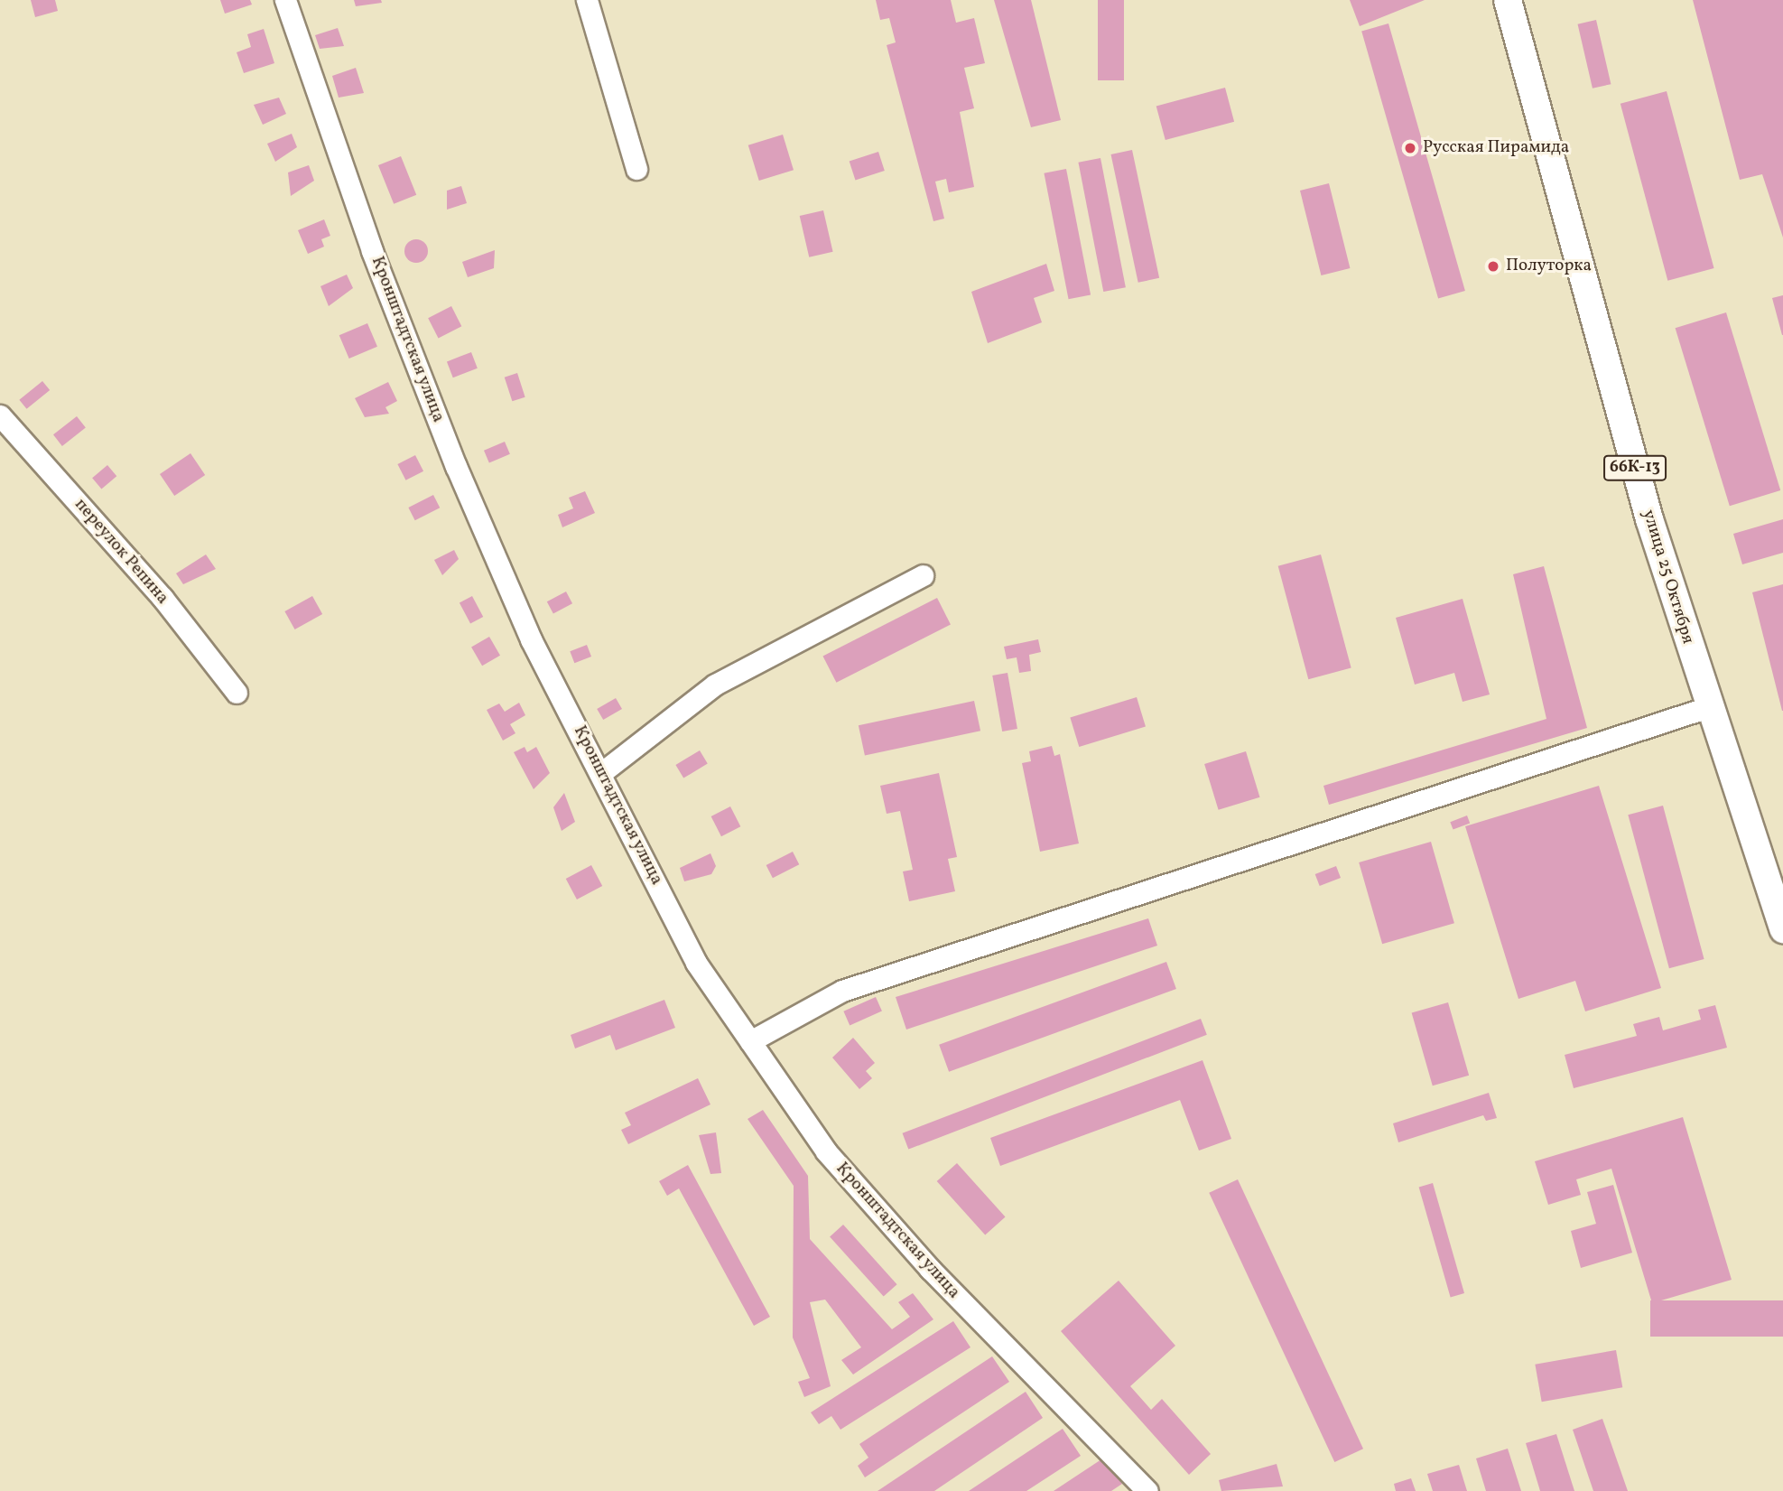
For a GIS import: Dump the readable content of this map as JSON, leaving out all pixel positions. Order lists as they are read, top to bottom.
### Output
{
  "streets": {
    "main road": ["66К-13", "улица 25 Октября"],
    "street": ["Кронштадтская улица", "переулок Репина"]
  },
  "places": ["Русская Пирамида", "Полуторка"]
}
